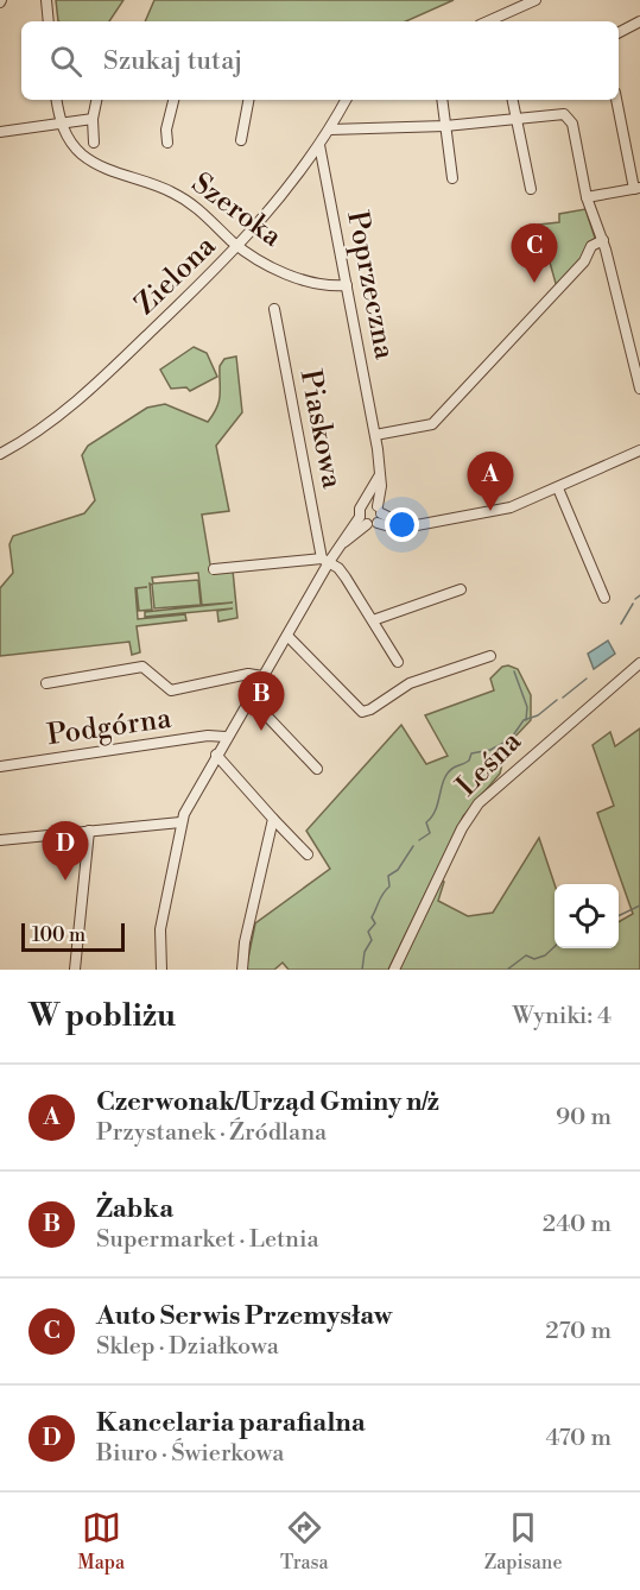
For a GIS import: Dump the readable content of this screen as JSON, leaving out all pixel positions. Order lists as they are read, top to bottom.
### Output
{
  "streets": {
    "street": [
      "Szeroka",
      "Zielona",
      "Poprzeczna",
      "Piaskowa",
      "Podgórna",
      "Leśna"
    ]
  },
  "crossings": [
    ["Szeroka", "Zielona"],
    ["Szeroka", "Poprzeczna"],
    ["Zielona", "Poprzeczna"]
  ],
  "scale_bar": "100 m",
  "page": {
    "search": "Szukaj tutaj",
    "pins": [
      "C",
      "A",
      "B",
      "D"
    ],
    "scale": "100 m",
    "heading": ["W pobliżu", "Wyniki: 4"],
    "list": [
      {
        "mark": "A",
        "name": "Czerwonak/Urząd Gminy n/ż",
        "note": "Przystanek · Źródlana",
        "value": "90 m"
      },
      {
        "mark": "B",
        "name": "Żabka",
        "note": "Supermarket · Letnia",
        "value": "240 m"
      },
      {
        "mark": "C",
        "name": "Auto Serwis Przemysław",
        "note": "Sklep · Działkowa",
        "value": "270 m"
      },
      {
        "mark": "D",
        "name": "Kancelaria parafialna",
        "note": "Biuro · Świerkowa",
        "value": "470 m"
      }
    ],
    "nav": ["Mapa", "Trasa", "Zapisane"]
  }
}
